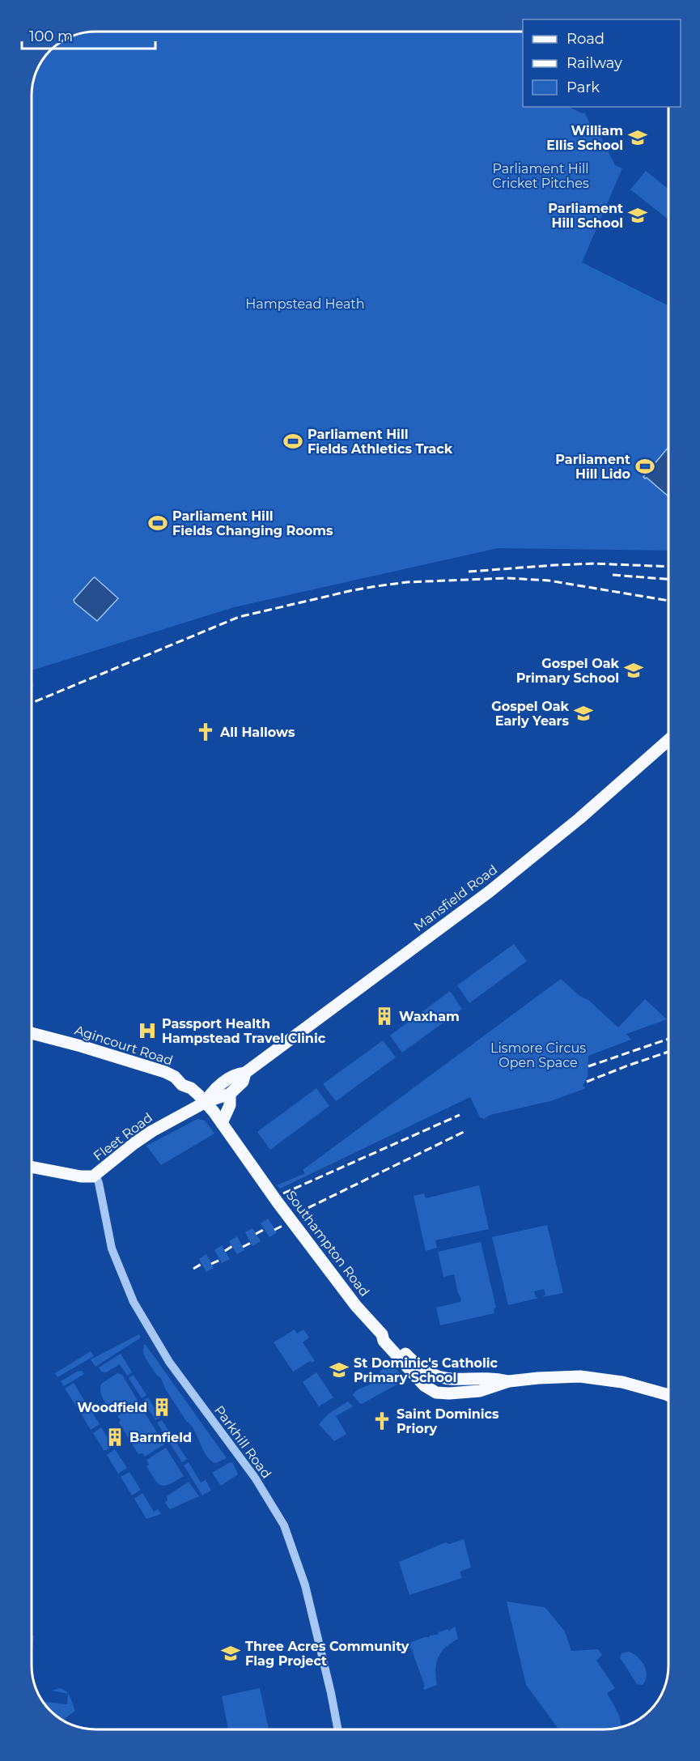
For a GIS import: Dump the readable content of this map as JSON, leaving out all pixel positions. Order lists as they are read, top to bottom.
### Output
{
  "streets": {
    "main road": [
      "Mansfield Road",
      "Agincourt Road",
      "Fleet Road",
      "Southampton Road"
    ],
    "street": ["Parkhill Road"]
  },
  "crossings": [
    ["Mansfield Road", "Agincourt Road"],
    ["Mansfield Road", "Fleet Road"],
    ["Mansfield Road", "Southampton Road"],
    ["Agincourt Road", "Fleet Road"],
    ["Agincourt Road", "Southampton Road"],
    ["Fleet Road", "Southampton Road"],
    ["Fleet Road", "Parkhill Road"]
  ],
  "parks": ["Parliament Hill Cricket Pitches", "Hampstead Heath", "Lismore Circus Open Space"],
  "places": {
    "school or university": [
      "William Ellis School",
      "Parliament Hill School",
      "Gospel Oak Primary School",
      "Gospel Oak Early Years",
      "St Dominic's Catholic Primary School",
      "Three Acres Community Flag Project"
    ],
    "sports": ["Parliament Hill Fields Athletics Track", "Parliament Hill Lido", "Parliament Hill Fields Changing Rooms"],
    "church": ["All Hallows", "Saint Dominics Priory"],
    "building": ["Waxham", "Woodfield", "Barnfield"],
    "hospital": ["Passport Health Hampstead Travel Clinic"]
  },
  "legend": ["Road", "Railway", "Park"],
  "scale_bar": "100 m"
}
